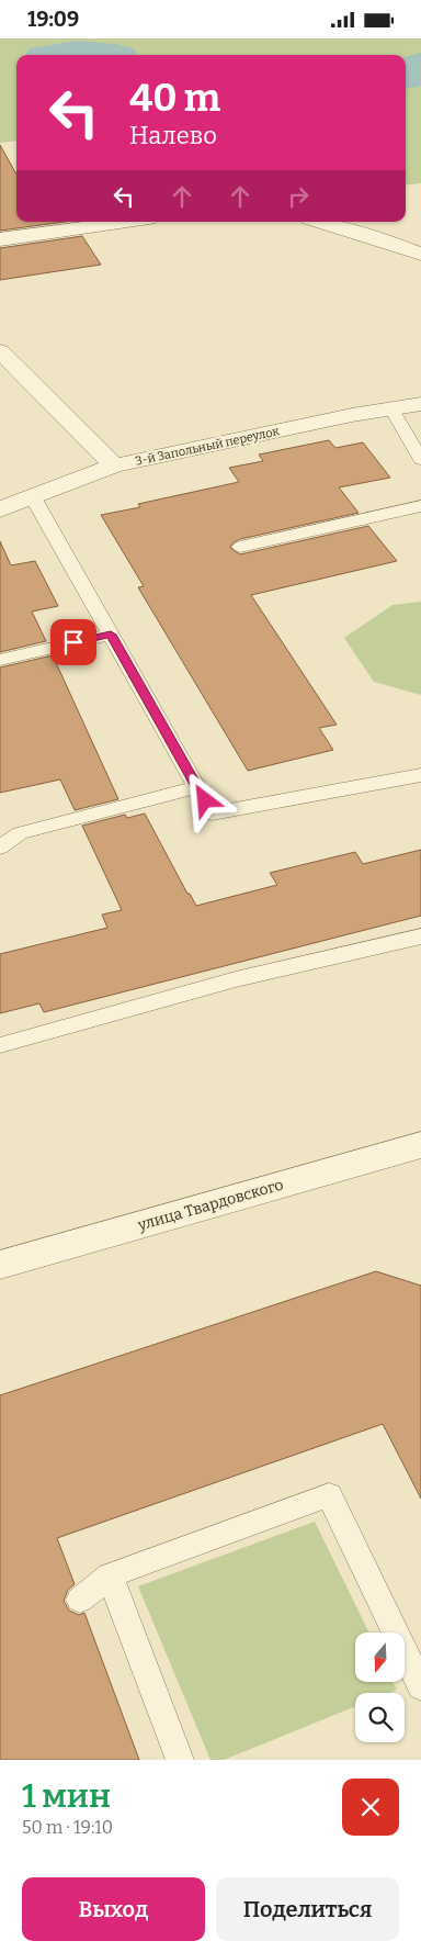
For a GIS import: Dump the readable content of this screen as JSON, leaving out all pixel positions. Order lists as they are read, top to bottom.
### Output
{
  "streets": {
    "street": ["3-й Запольный переулок", "улица Твардовского"]
  },
  "north": "bottom",
  "page": {
    "status": "19:09",
    "turn": ["40 m", "Налево"],
    "heading": ["1 мин", "50 m · 19:10"],
    "buttons": ["Выход", "Поделиться"]
  }
}
